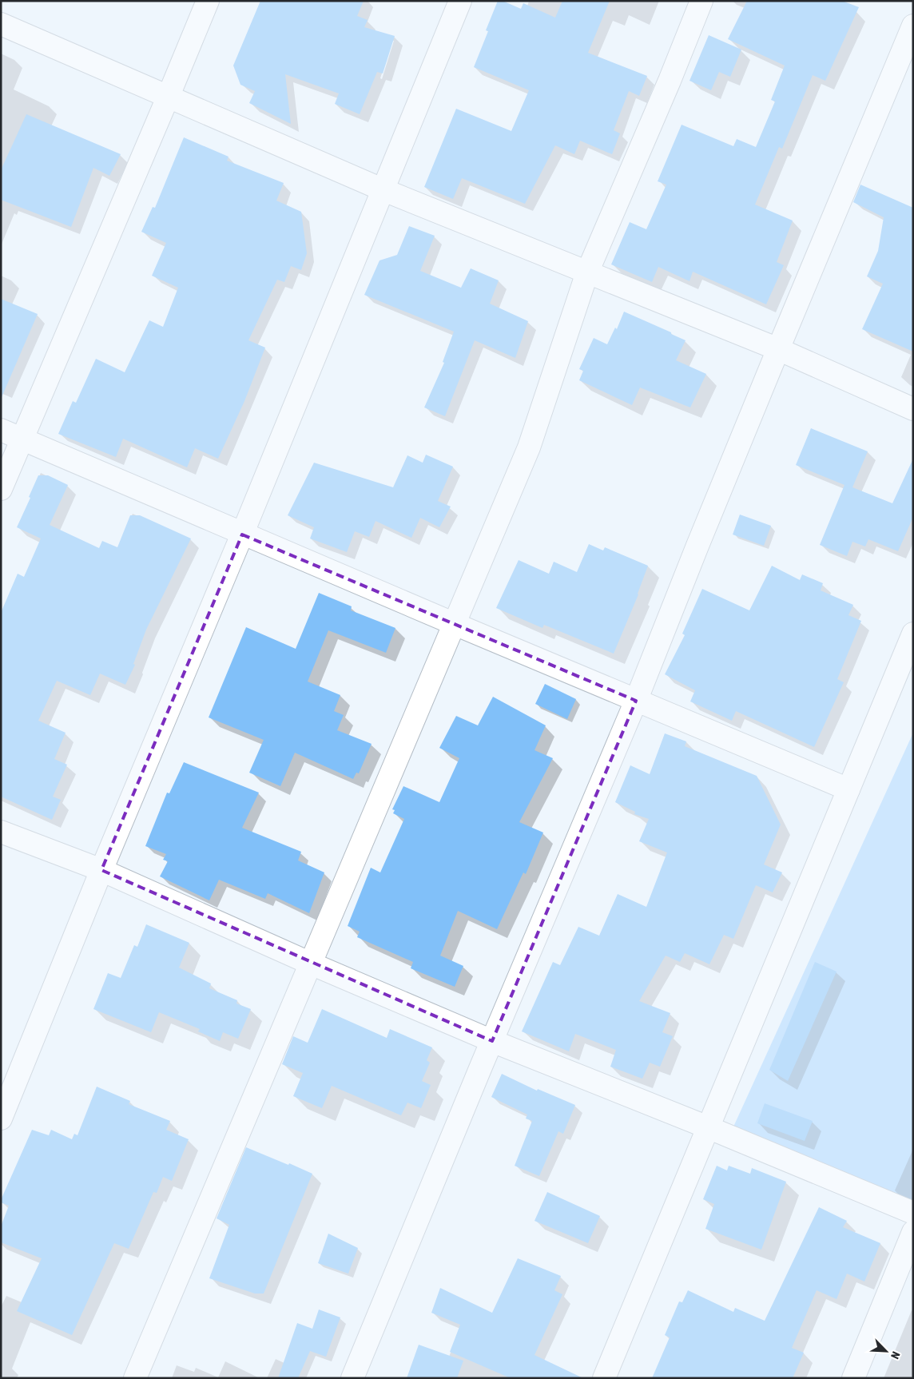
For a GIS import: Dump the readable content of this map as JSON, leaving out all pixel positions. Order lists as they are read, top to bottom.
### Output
{
  "north": "bottom right"
}
